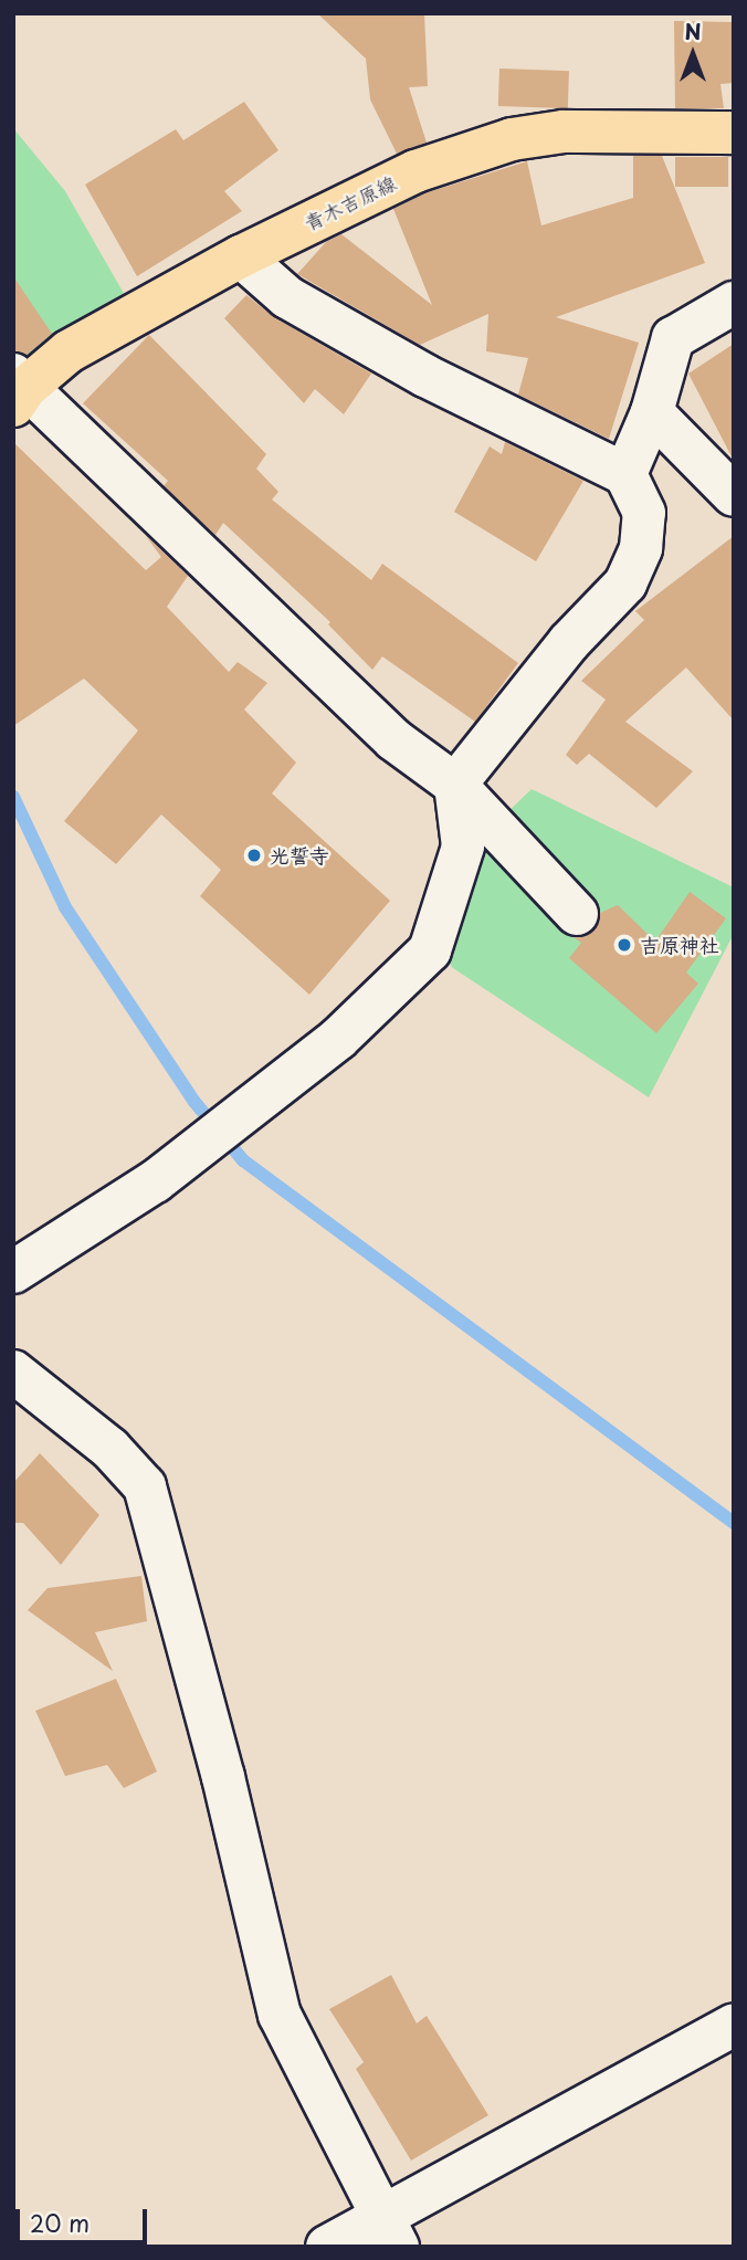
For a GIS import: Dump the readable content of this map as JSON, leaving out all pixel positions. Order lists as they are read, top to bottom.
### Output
{
  "streets": {
    "main road": ["青木吉原線"]
  },
  "places": ["光誓寺", "吉原神社"],
  "scale_bar": "20 m",
  "north": "top"
}
